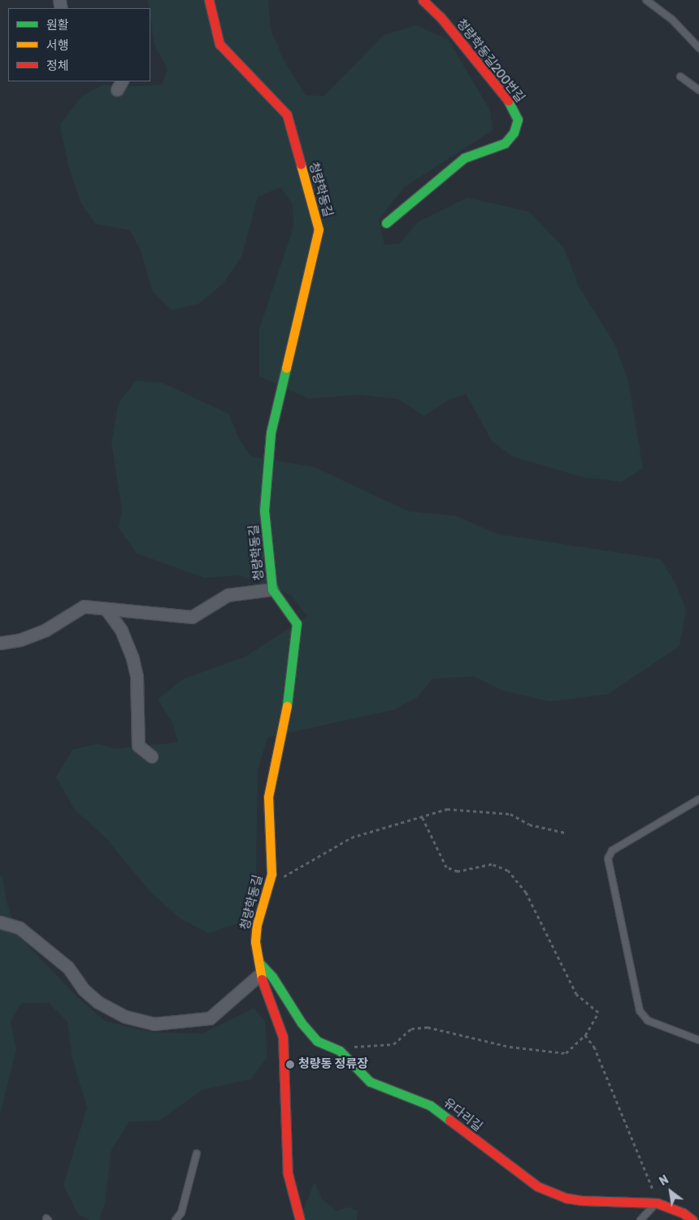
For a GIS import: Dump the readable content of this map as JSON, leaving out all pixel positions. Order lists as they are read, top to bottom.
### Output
{
  "streets": {
    "street": ["청량학동길200번길", "청량학동길", "유다리길"]
  },
  "crossings": [
    ["청량학동길", "유다리길"]
  ],
  "places": ["청량동 정류장"],
  "legend": ["원활", "서행", "정체"],
  "north": "top left"
}
